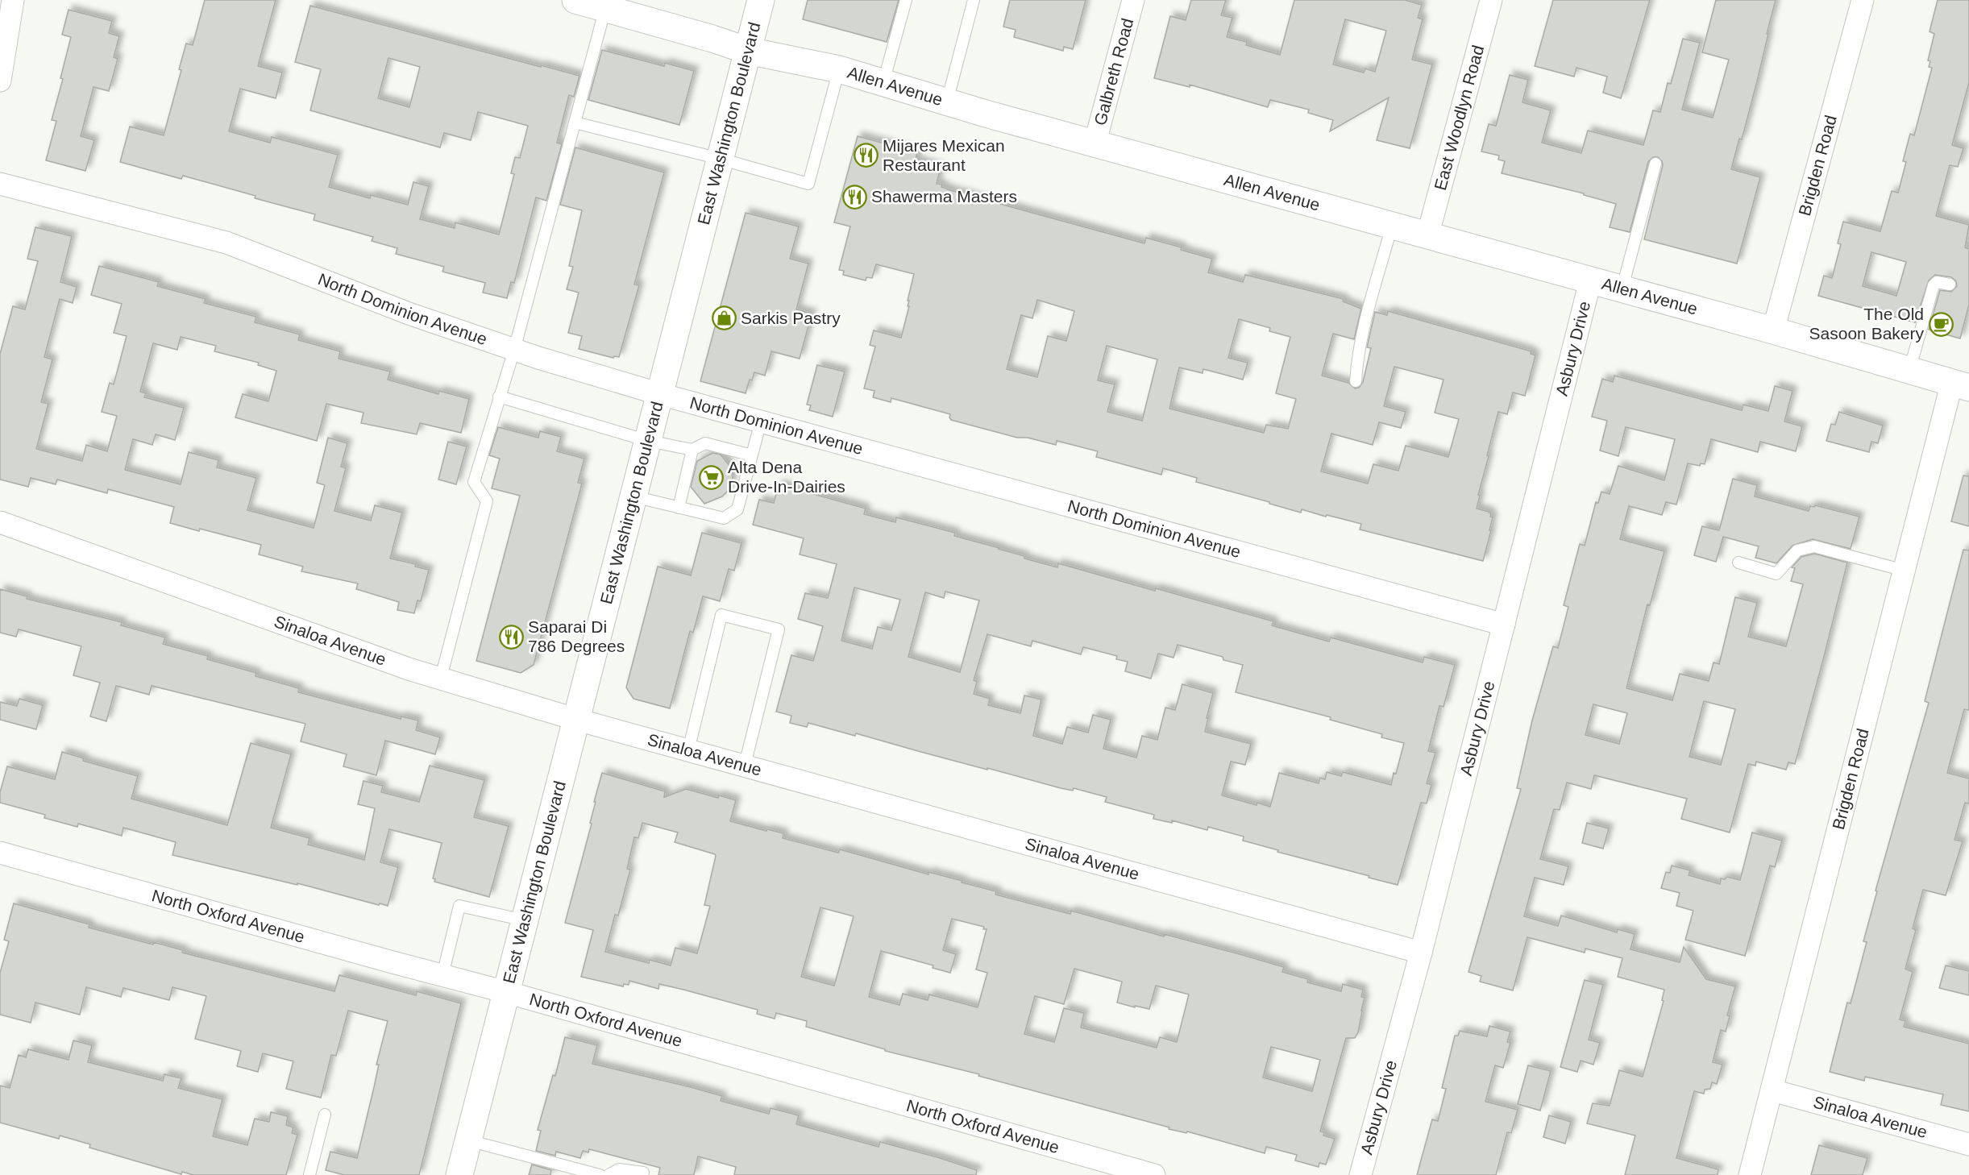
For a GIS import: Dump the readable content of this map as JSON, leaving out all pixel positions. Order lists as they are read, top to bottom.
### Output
{
  "streets": {
    "street": [
      "Galbreth Road",
      "Allen Avenue",
      "East Woodlyn Road",
      "East Washington Boulevard",
      "Brigden Road",
      "North Dominion Avenue",
      "Asbury Drive",
      "Sinaloa Avenue",
      "North Oxford Avenue"
    ]
  },
  "crossings": [
    ["Galbreth Road", "Allen Avenue"],
    ["Allen Avenue", "East Woodlyn Road"],
    ["Allen Avenue", "East Washington Boulevard"],
    ["Allen Avenue", "Brigden Road"],
    ["Allen Avenue", "Asbury Drive"],
    ["East Washington Boulevard", "North Dominion Avenue"],
    ["East Washington Boulevard", "Sinaloa Avenue"],
    ["East Washington Boulevard", "North Oxford Avenue"],
    ["Brigden Road", "Sinaloa Avenue"],
    ["North Dominion Avenue", "Asbury Drive"],
    ["Asbury Drive", "Sinaloa Avenue"]
  ],
  "places": {
    "restaurant": ["Mijares Mexican Restaurant", "Shawerma Masters", "Saparai Di 786 Degrees"],
    "shop": ["Sarkis Pastry"],
    "cafe": ["The Old Sasoon Bakery"],
    "supermarket": ["Alta Dena Drive-In-Dairies"]
  }
}
